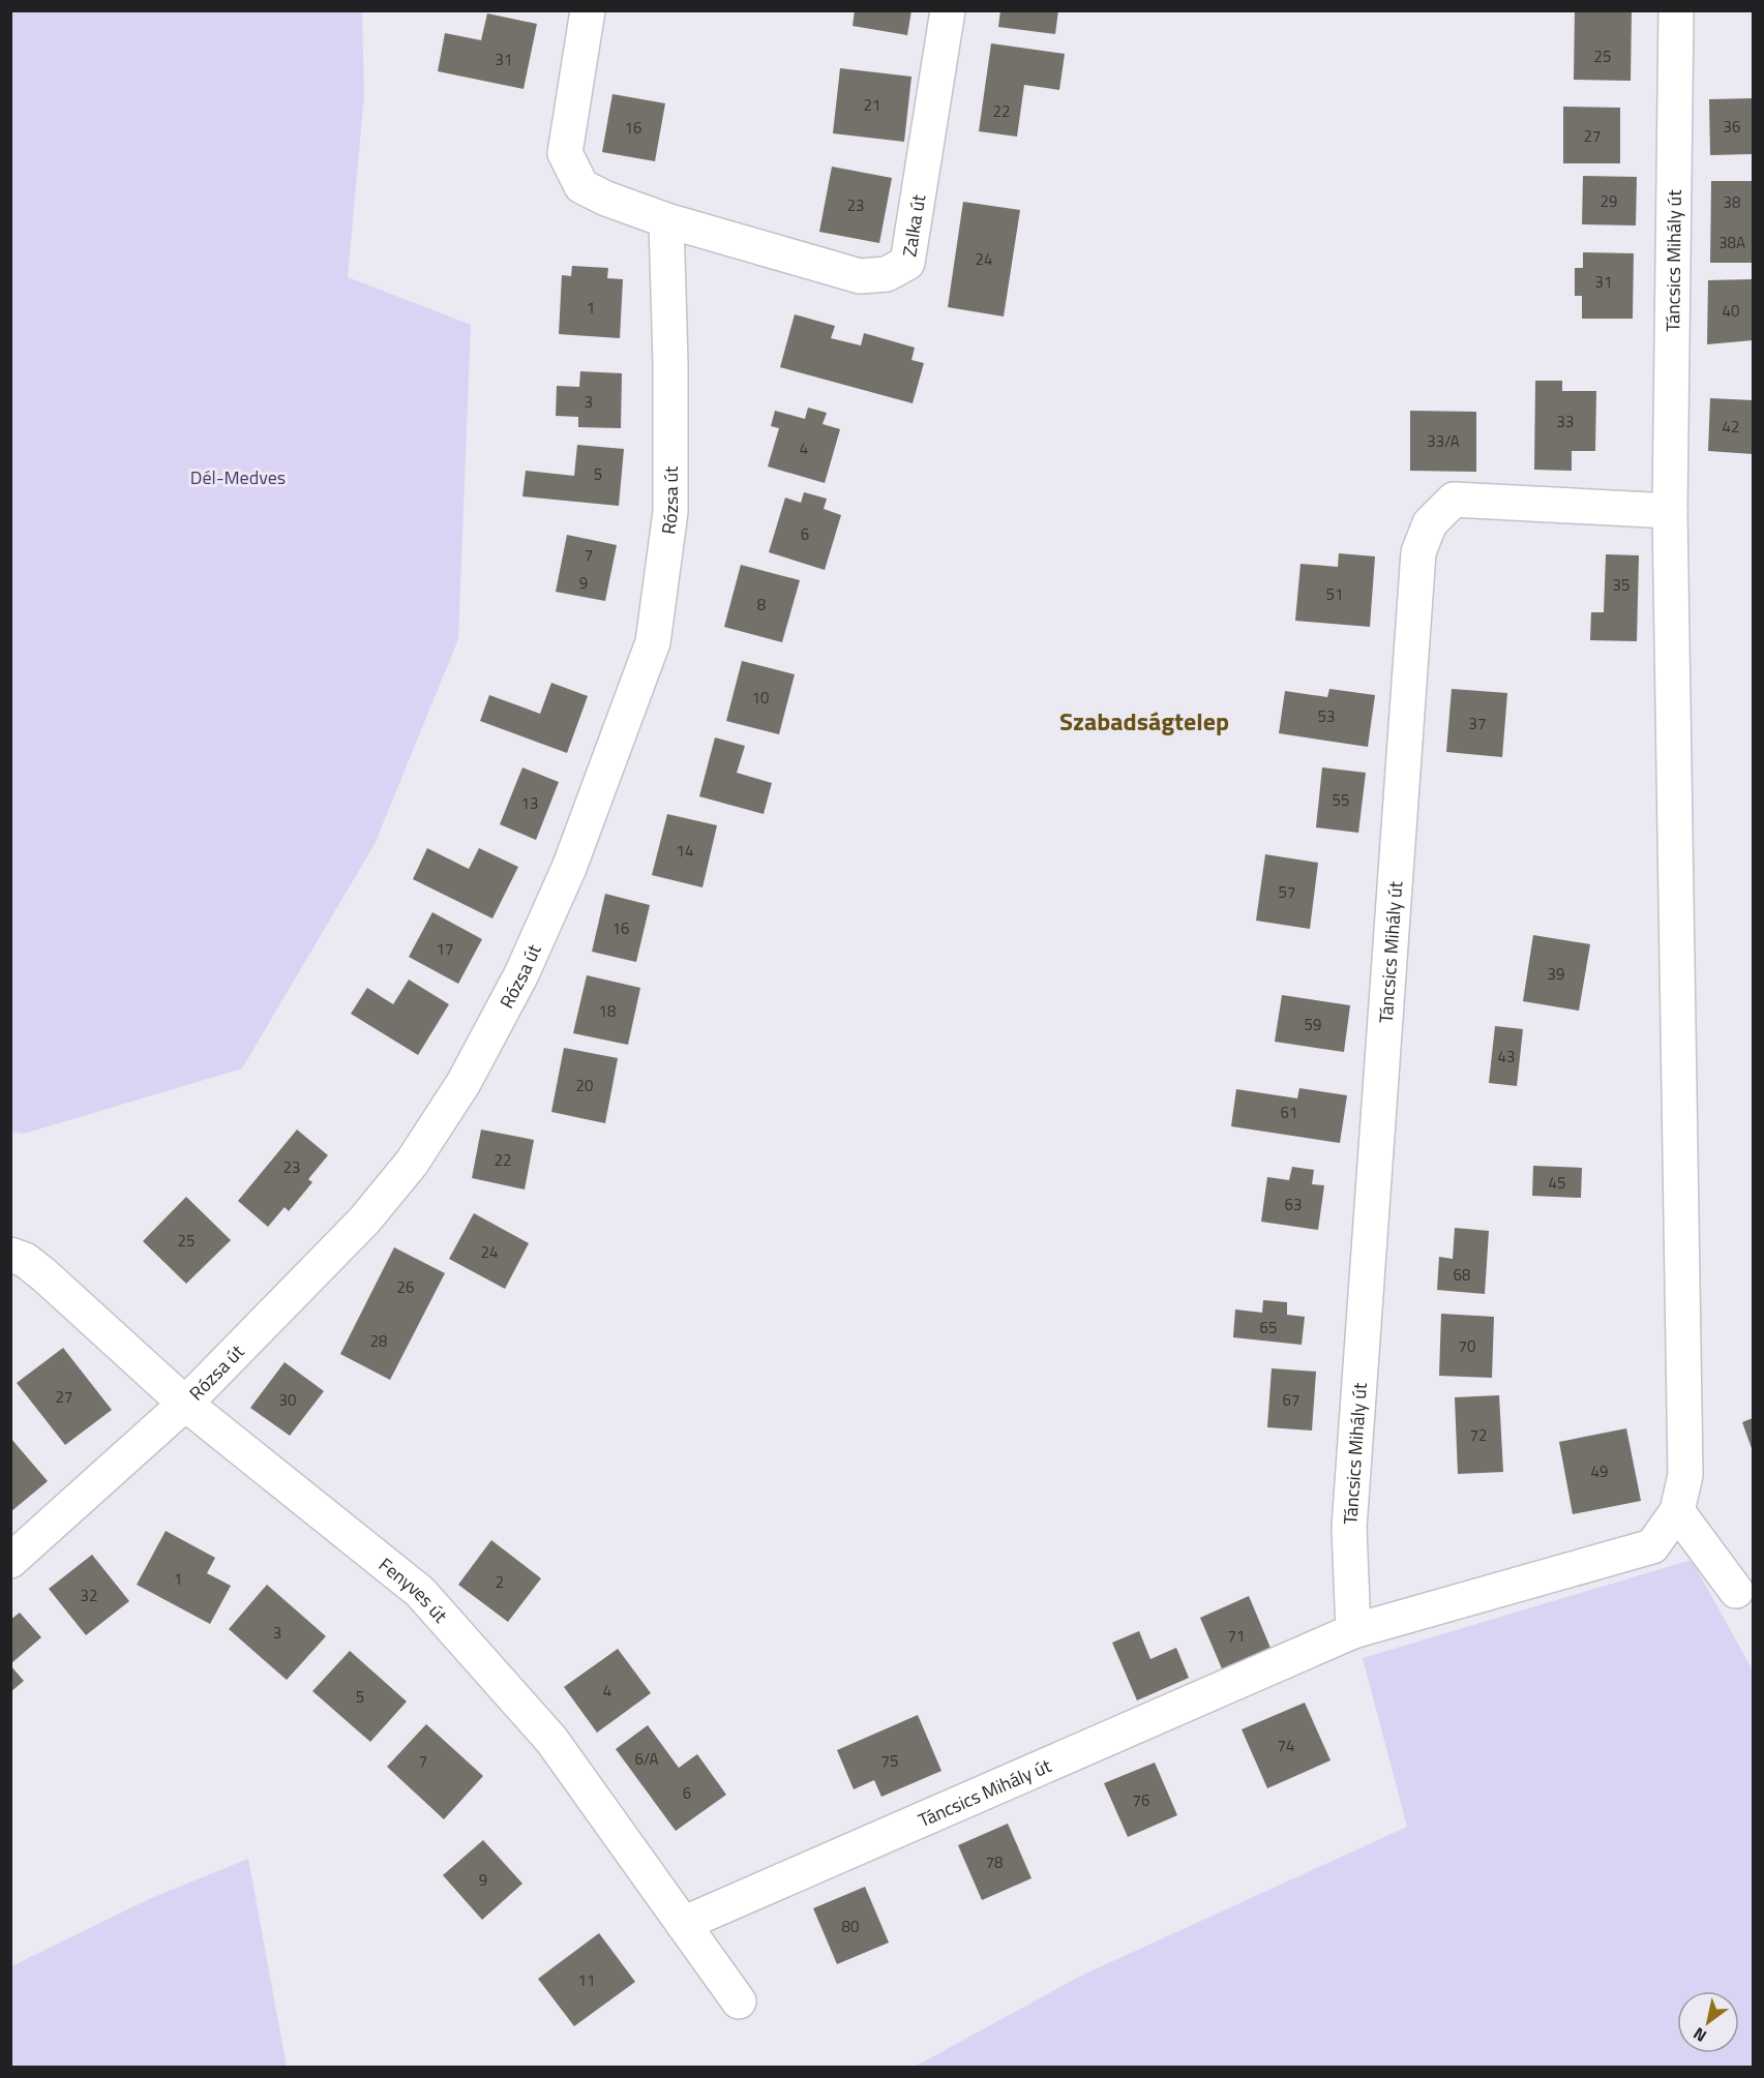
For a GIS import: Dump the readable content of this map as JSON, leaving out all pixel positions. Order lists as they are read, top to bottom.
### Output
{
  "streets": {
    "street": [
      "Zalka út",
      "Táncsics Mihály út",
      "Rózsa út",
      "Fenyves út"
    ]
  },
  "crossings": [
    ["Zalka út", "Rózsa út"],
    ["Táncsics Mihály út", "Fenyves út"],
    ["Rózsa út", "Fenyves út"]
  ],
  "districts": ["Szabadságtelep"],
  "parks": ["Dél-Medves"],
  "house_numbers": [
    "25",
    "31",
    "21",
    "22",
    "36",
    "16",
    "27",
    "29",
    "38",
    "23",
    "38A",
    "24",
    "31",
    "1",
    "40",
    "3",
    "33",
    "42",
    "33/A",
    "4",
    "5",
    "6",
    "7",
    "9",
    "35",
    "51",
    "8",
    "10",
    "53",
    "37",
    "55",
    "13",
    "14",
    "57",
    "16",
    "17",
    "39",
    "18",
    "59",
    "43",
    "20",
    "61",
    "22",
    "23",
    "45",
    "63",
    "25",
    "24",
    "68",
    "26",
    "65",
    "28",
    "70",
    "27",
    "30",
    "67",
    "72",
    "49",
    "1",
    "2",
    "32",
    "3",
    "71",
    "4",
    "5",
    "74",
    "6/A",
    "7",
    "75",
    "6",
    "76",
    "78",
    "9",
    "80",
    "11"
  ],
  "north": "bottom left"
}
